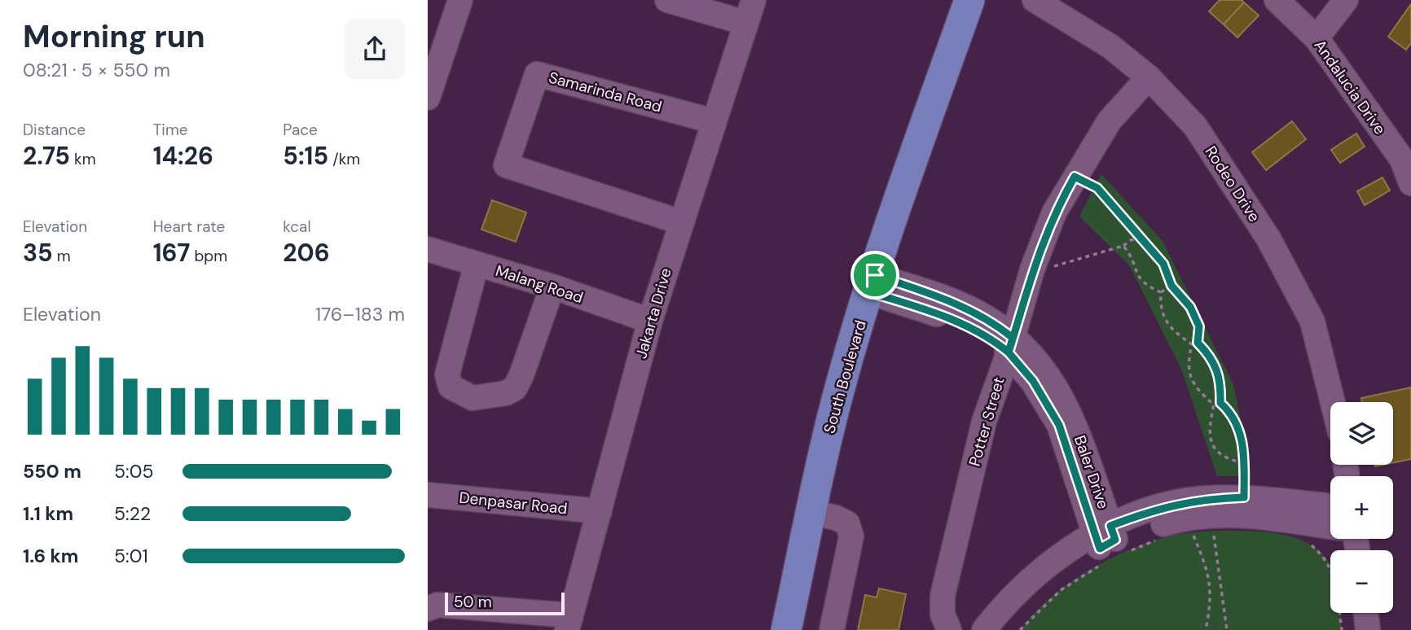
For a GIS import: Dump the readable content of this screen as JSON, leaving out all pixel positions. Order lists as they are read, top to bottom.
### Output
{
  "streets": {
    "main road": ["South Boulevard"],
    "street": [
      "Andalucia Drive",
      "Samarinda Road",
      "Rodeo Drive",
      "Malang Road",
      "Jakarta Drive",
      "Potter Street",
      "Baler Drive",
      "Denpasar Road"
    ]
  },
  "crossings": [
    ["Samarinda Road", "Jakarta Drive"],
    ["Rodeo Drive", "Potter Street"],
    ["Malang Road", "Jakarta Drive"],
    ["Jakarta Drive", "Denpasar Road"],
    ["South Boulevard", "Baler Drive"],
    ["Potter Street", "Baler Drive"]
  ],
  "scale_bar": "50 m",
  "page": {
    "heading": ["Morning run", "08:21 · 5 × 550 m"],
    "stats": [
      ["Distance", "2.75 km"],
      ["Time", "14:26"],
      ["Pace", "5:15 /km"],
      ["Elevation", "35 m"],
      ["Heart rate", "167 bpm"],
      ["kcal", "206"]
    ],
    "chart": ["Elevation", "176–183 m"],
    "map_buttons": ["+", "−"],
    "list": [
      {
        "name": "550 m",
        "note": "5:05"
      },
      {
        "name": "1.1 km",
        "note": "5:22"
      },
      {
        "name": "1.6 km",
        "note": "5:01"
      }
    ],
    "scale": "50 m"
  }
}
